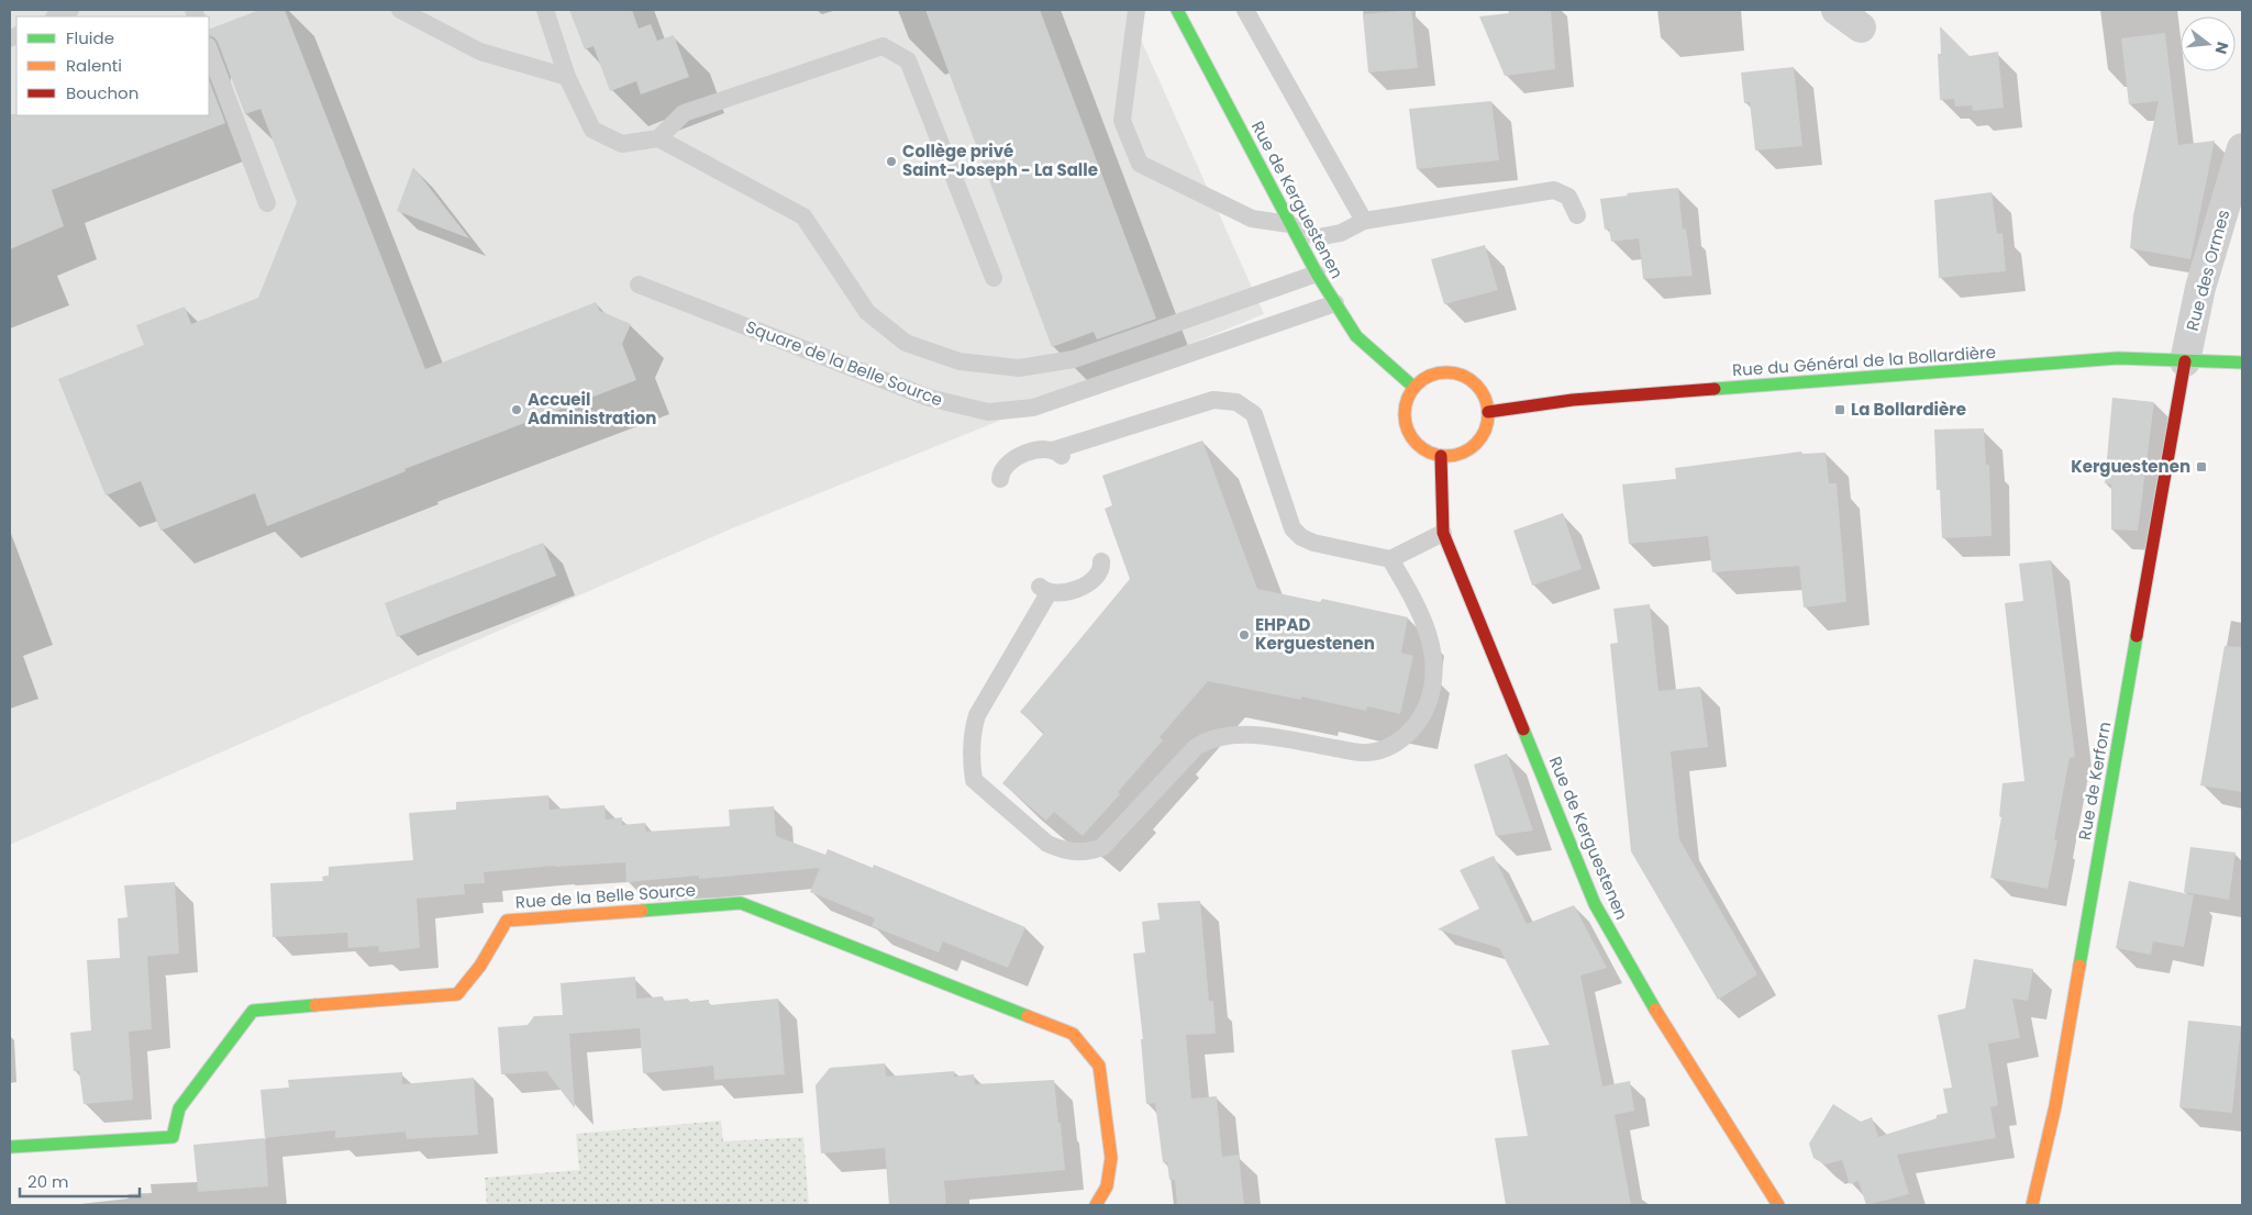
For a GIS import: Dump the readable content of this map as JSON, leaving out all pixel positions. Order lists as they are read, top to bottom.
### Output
{
  "streets": {
    "main road": [
      "Rue de Kerguestenen",
      "Rue du Général de la Bollardière",
      "Rue de Kerforn",
      "Rue de la Belle Source"
    ],
    "street": ["Rue des Ormes"],
    "lane": ["Square de la Belle Source"]
  },
  "crossings": [
    ["Rue de Kerguestenen", "Rue du Général de la Bollardière"],
    ["Rue de Kerguestenen", "Square de la Belle Source"],
    ["Rue des Ormes", "Rue du Général de la Bollardière"],
    ["Rue des Ormes", "Rue de Kerforn"],
    ["Rue du Général de la Bollardière", "Rue de Kerforn"]
  ],
  "places": {
    "other": ["Collège privé Saint-Joseph - La Salle", "Accueil Administration", "EHPAD Kerguestenen"],
    "transit": ["La Bollardière", "Kerguestenen"]
  },
  "legend": ["Fluide", "Ralenti", "Bouchon"],
  "scale_bar": "20 m",
  "north": "right"
}
